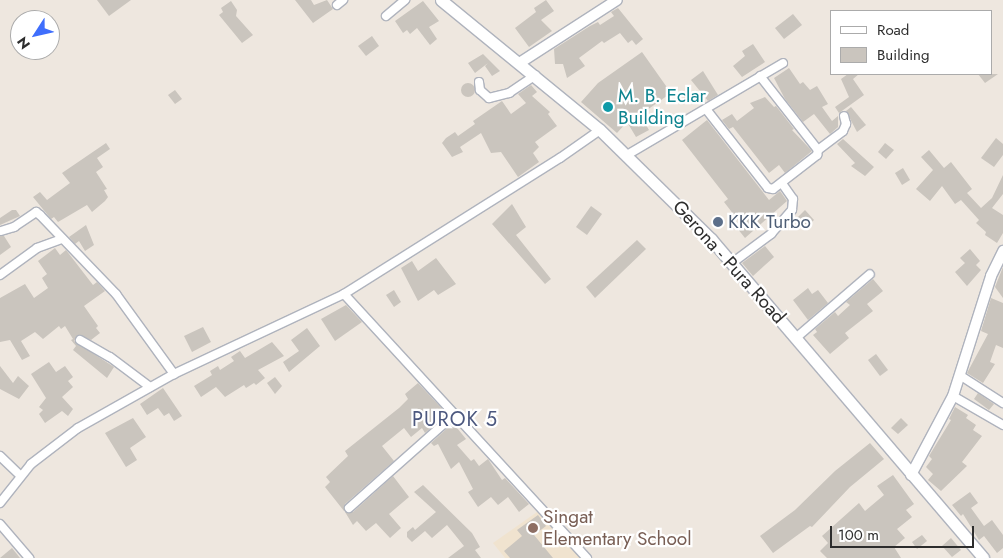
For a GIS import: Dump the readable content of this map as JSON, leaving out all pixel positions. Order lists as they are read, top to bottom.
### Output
{
  "streets": {
    "main road": ["Gerona - Pura Road"]
  },
  "districts": ["PUROK 5"],
  "places": ["M. B. Eclar Building", "KKK Turbo", "Singat Elementary School"],
  "legend": ["Road", "Building"],
  "scale_bar": "100 m",
  "north": "bottom left"
}
